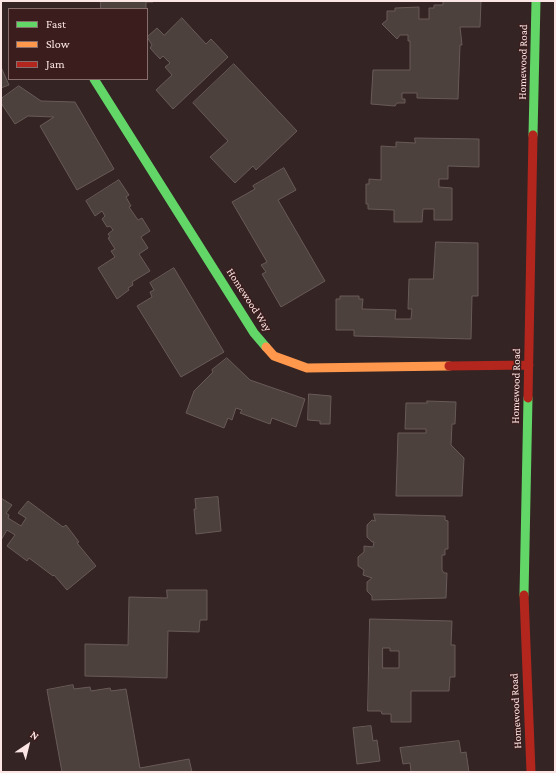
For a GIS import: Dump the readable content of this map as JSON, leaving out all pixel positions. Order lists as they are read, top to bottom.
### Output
{
  "streets": {
    "street": ["Homewood Road", "Homewood Way"]
  },
  "crossings": [
    ["Homewood Road", "Homewood Way"]
  ],
  "legend": ["Fast", "Slow", "Jam"],
  "north": "top right"
}
